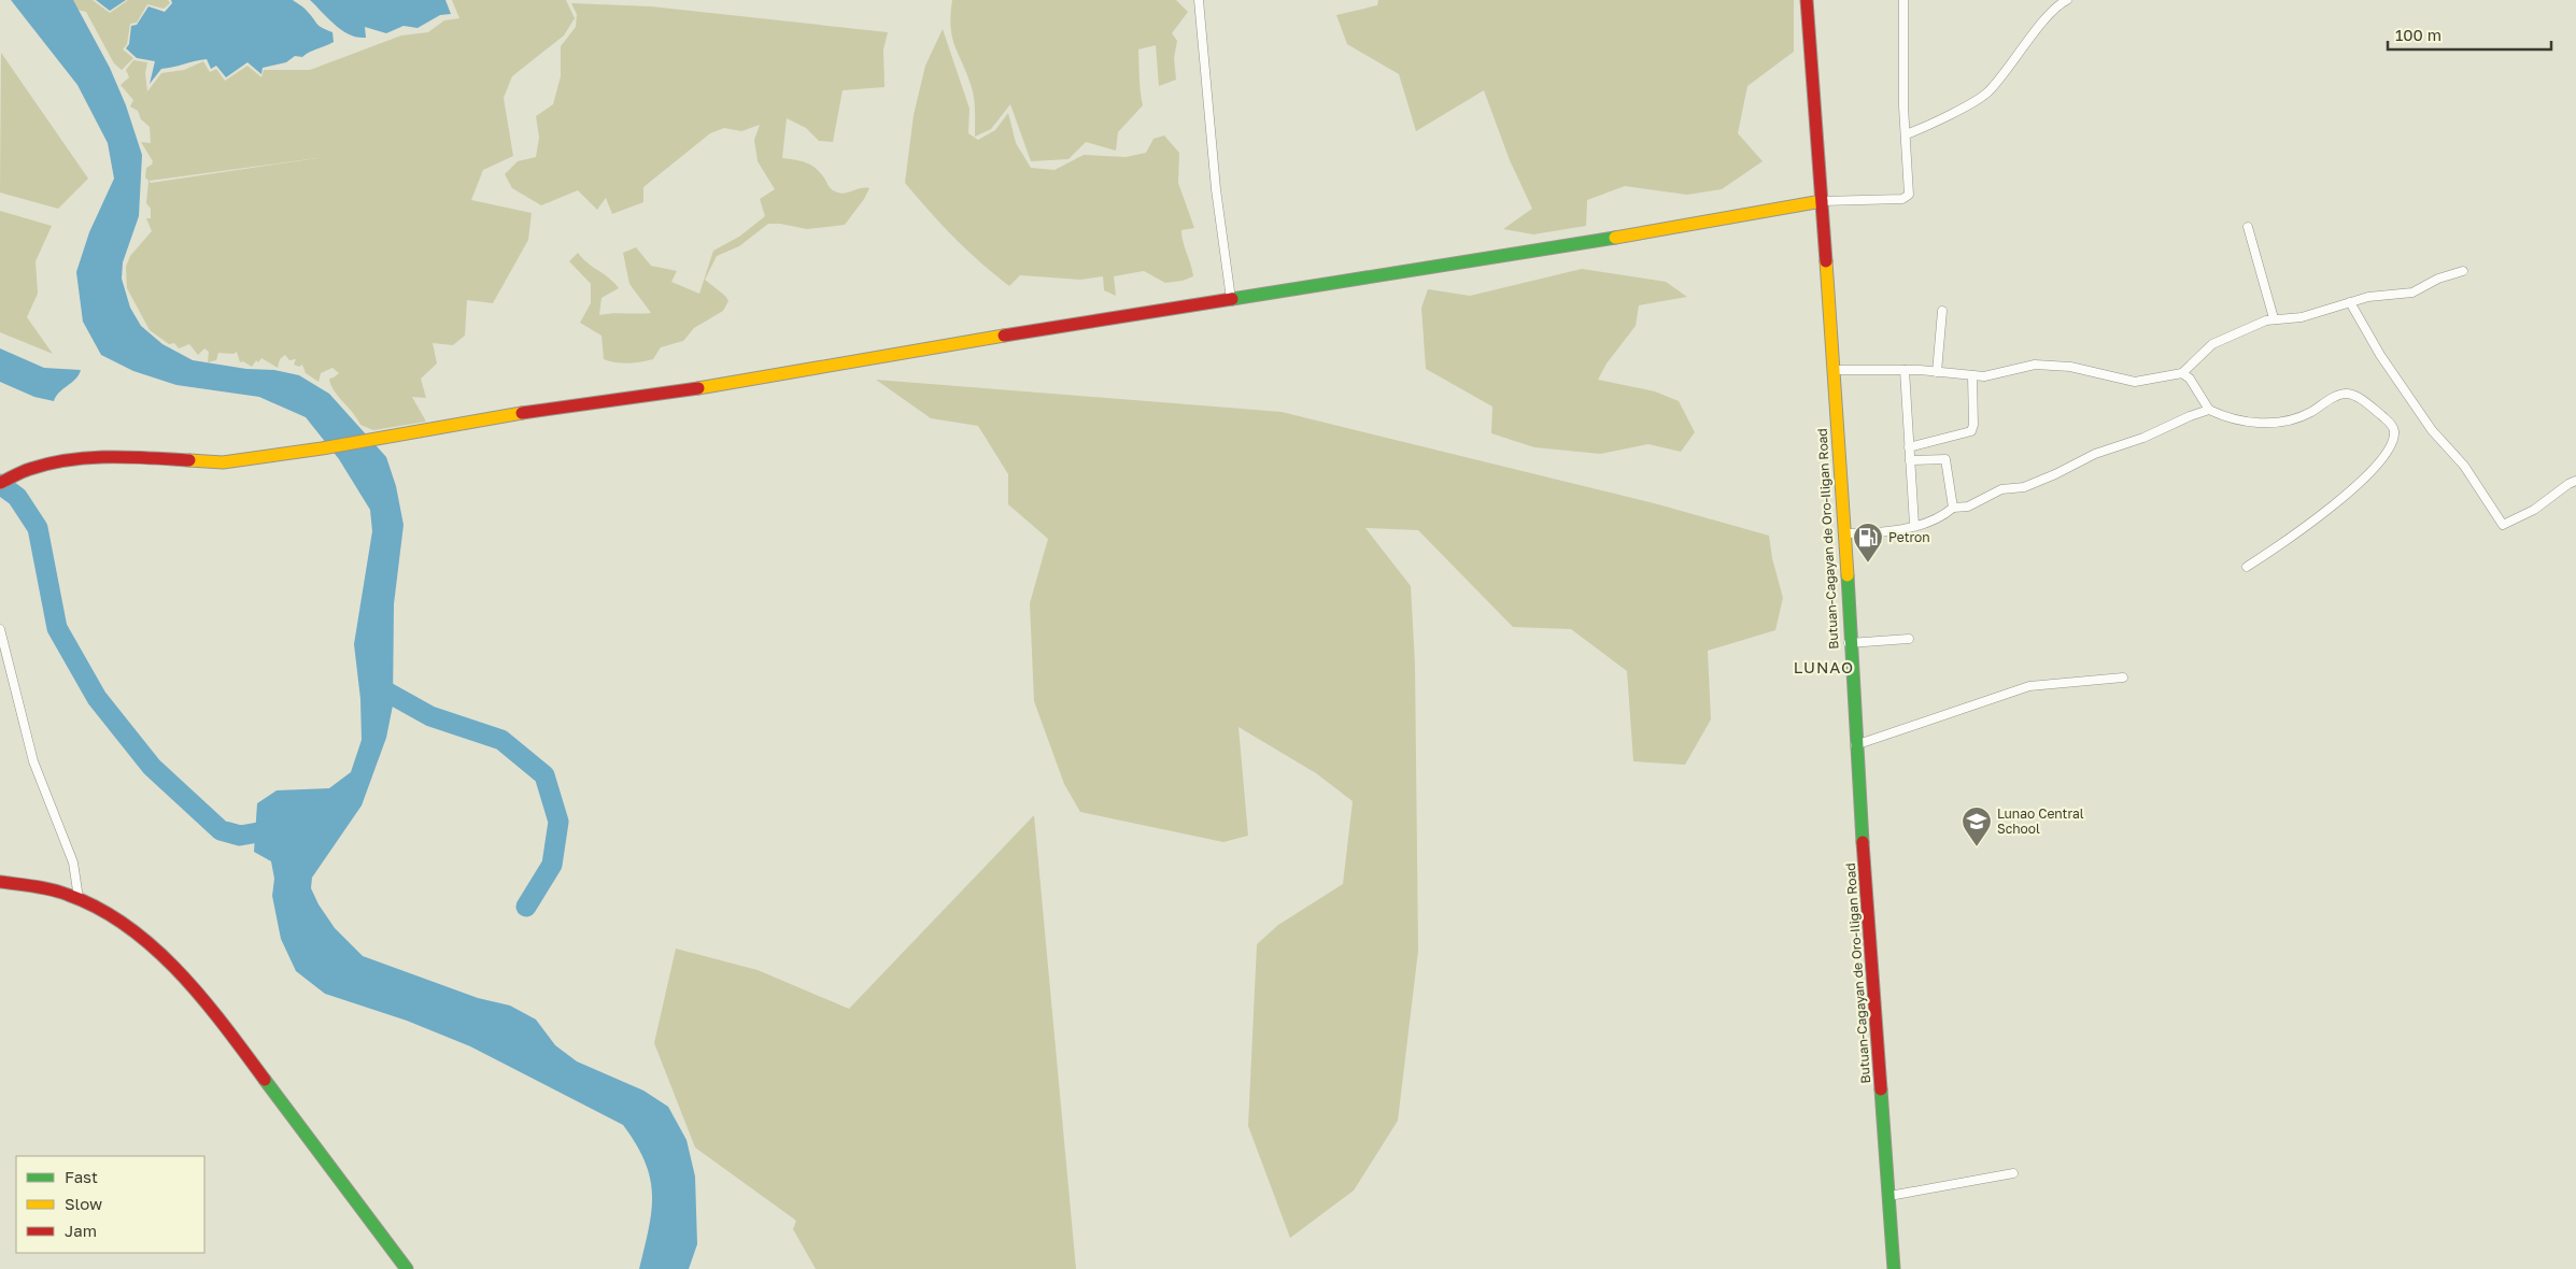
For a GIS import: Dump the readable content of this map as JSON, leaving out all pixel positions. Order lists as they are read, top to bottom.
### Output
{
  "streets": {
    "main road": ["Butuan-Cagayan de Oro-Iligan Road"]
  },
  "districts": ["LUNAO"],
  "places": {
    "fuel station": ["Petron"],
    "school or university": ["Lunao Central School"]
  },
  "legend": ["Fast", "Slow", "Jam"],
  "scale_bar": "100 m"
}
